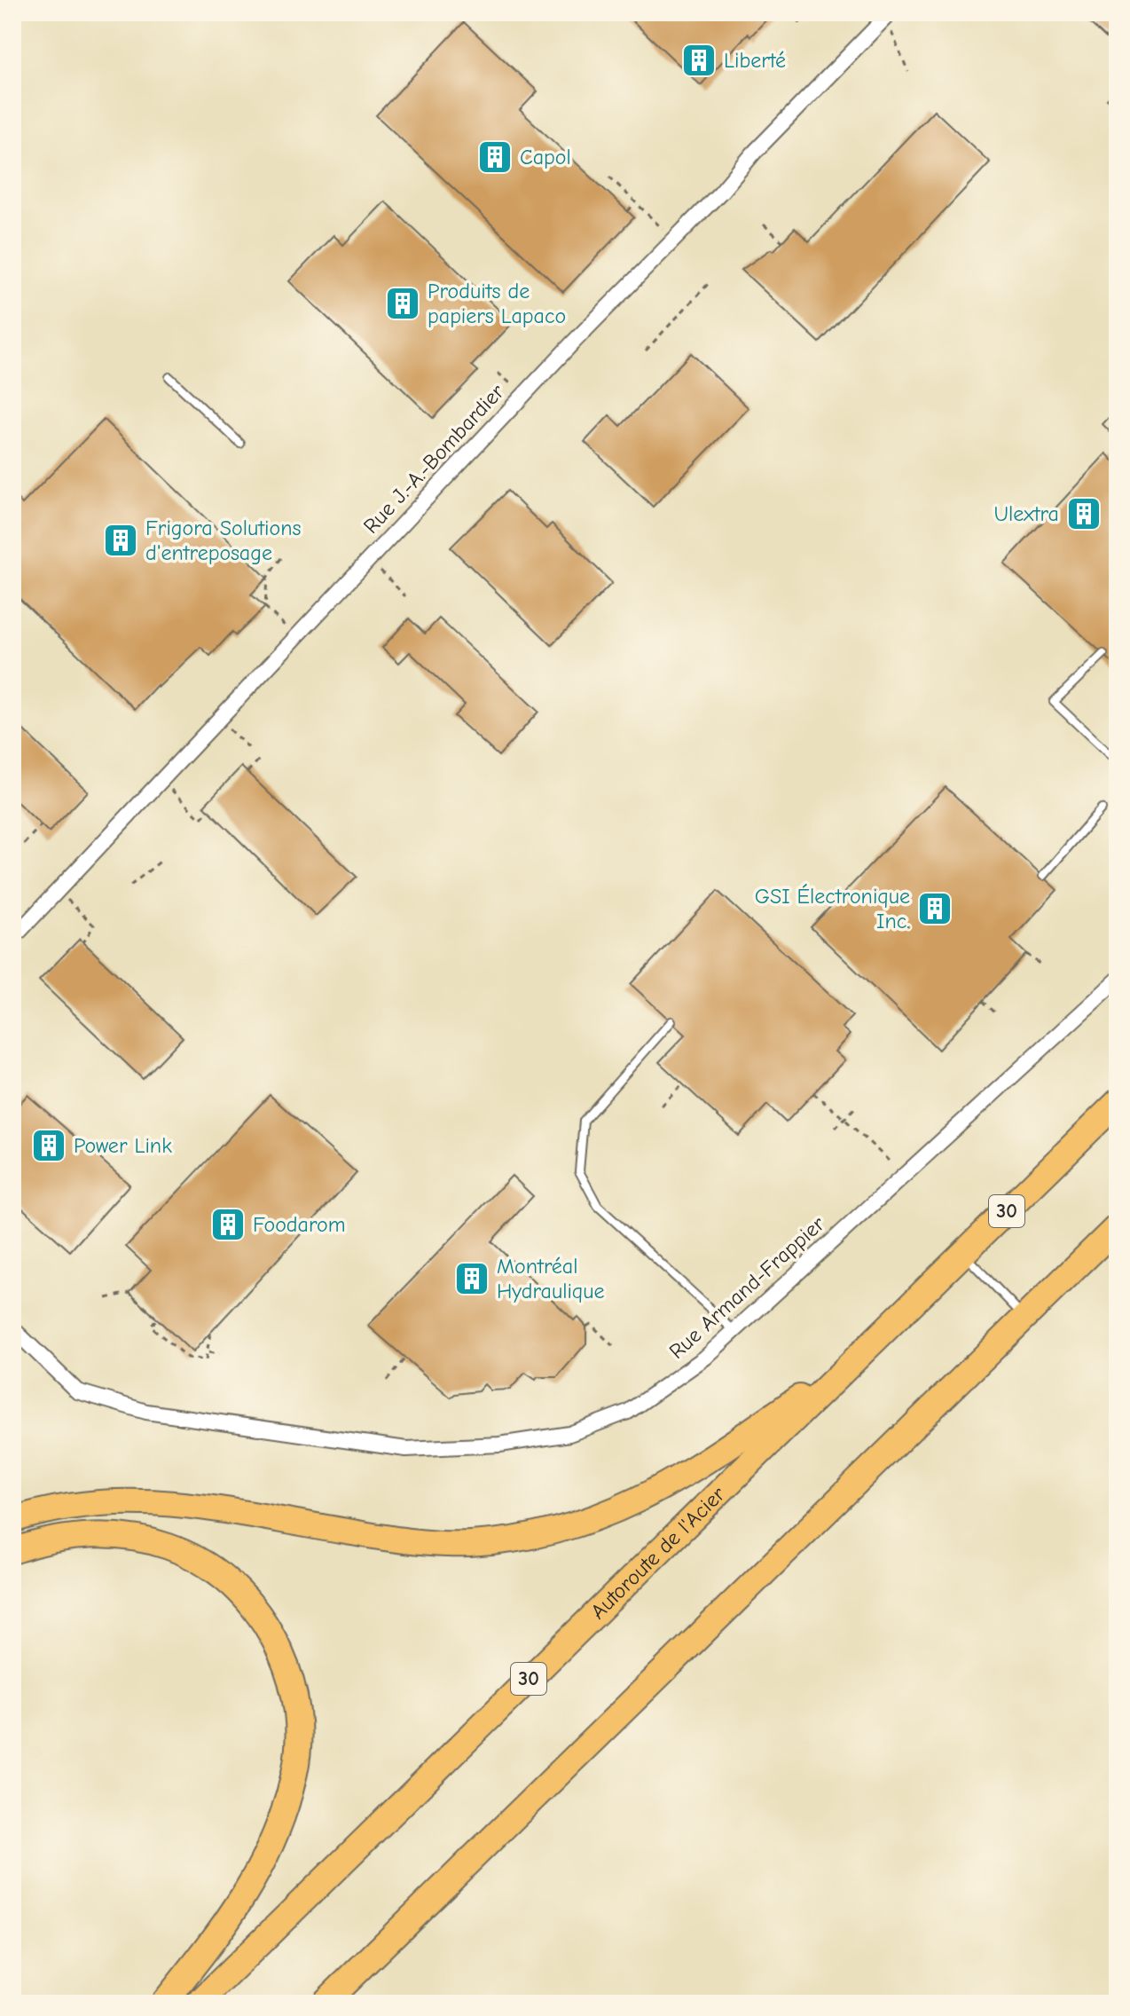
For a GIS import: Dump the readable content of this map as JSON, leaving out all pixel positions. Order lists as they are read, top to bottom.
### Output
{
  "streets": {
    "highway": ["30", "Autoroute de l'Acier"],
    "street": ["Rue J.-A.-Bombardier", "Rue Armand-Frappier"]
  },
  "places": {
    "building": [
      "Liberté",
      "Capol",
      "Produits de papiers Lapaco",
      "Ulextra",
      "Frigora Solutions d'entreposage",
      "GSI Électronique Inc.",
      "Power Link",
      "Foodarom",
      "Montréal Hydraulique"
    ]
  }
}
